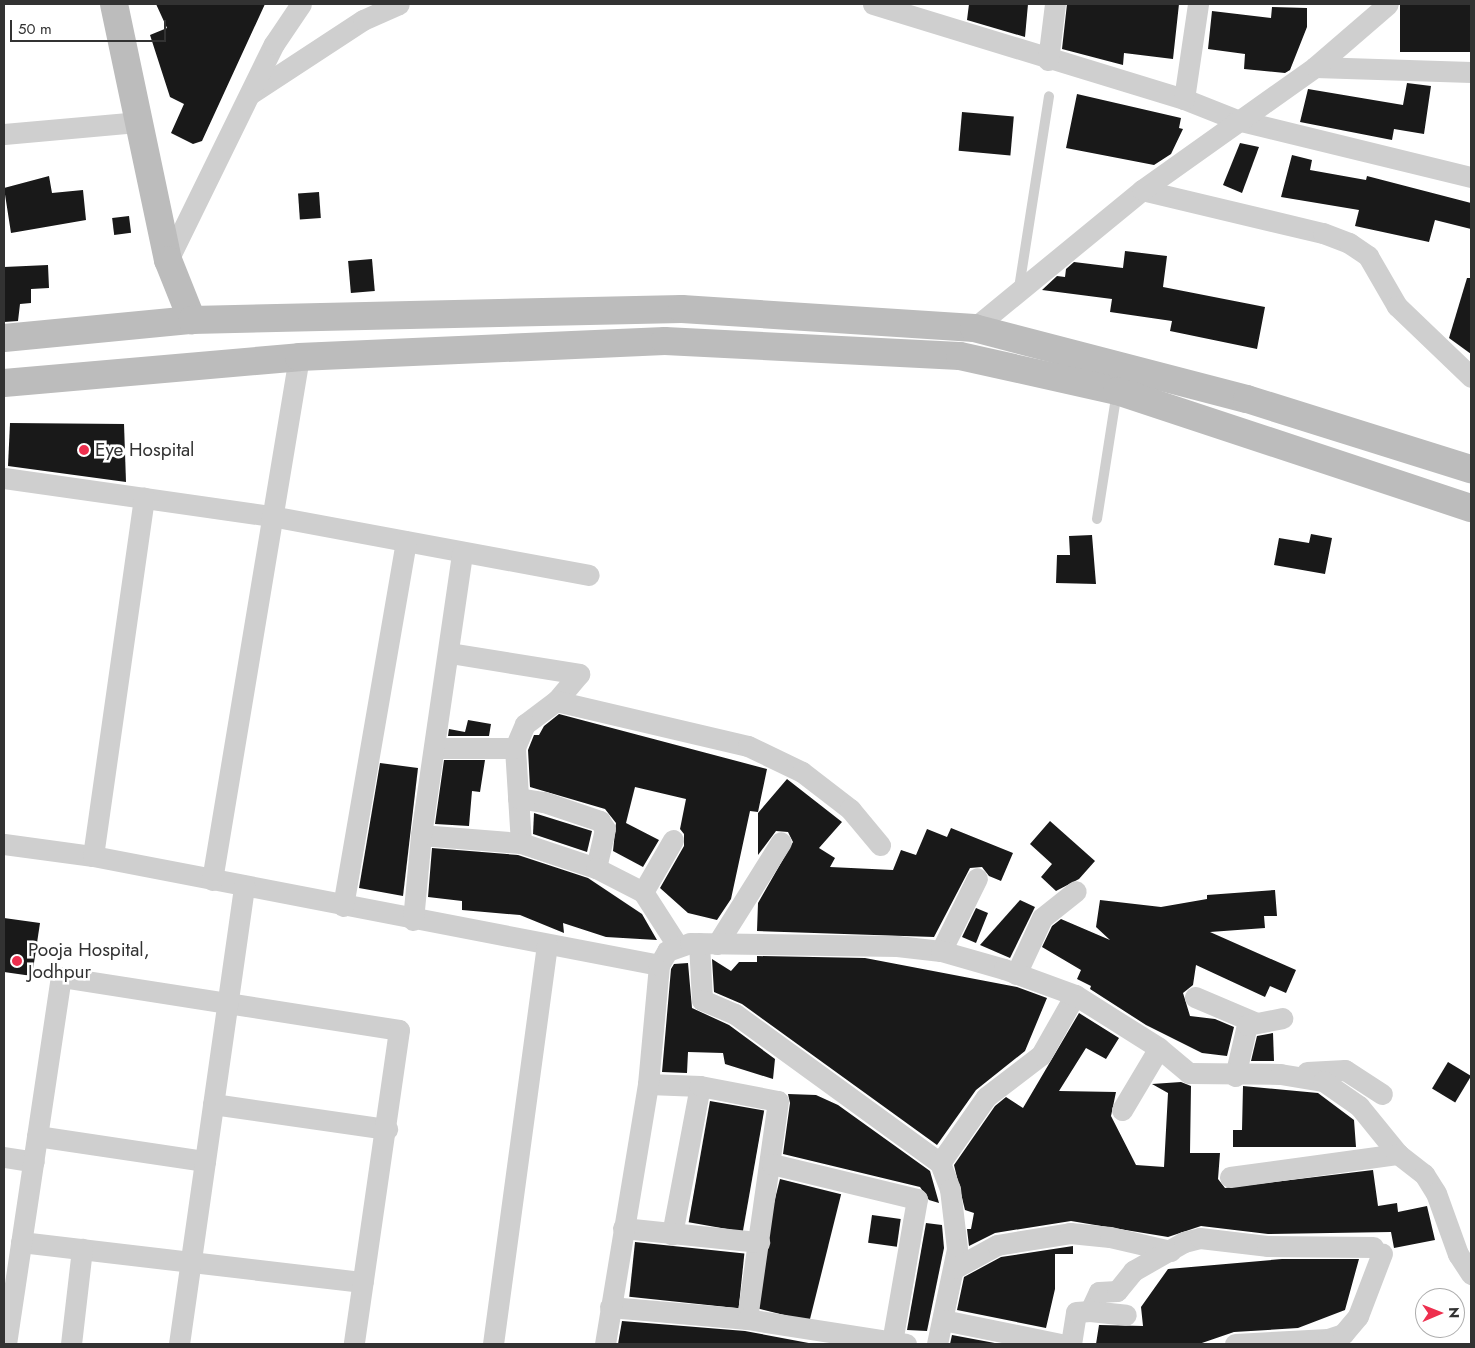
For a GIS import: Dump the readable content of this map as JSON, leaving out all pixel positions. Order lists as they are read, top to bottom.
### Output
{
  "places": ["Eye Hospital", "Pooja Hospital, Jodhpur"],
  "scale_bar": "50 m",
  "north": "right"
}
